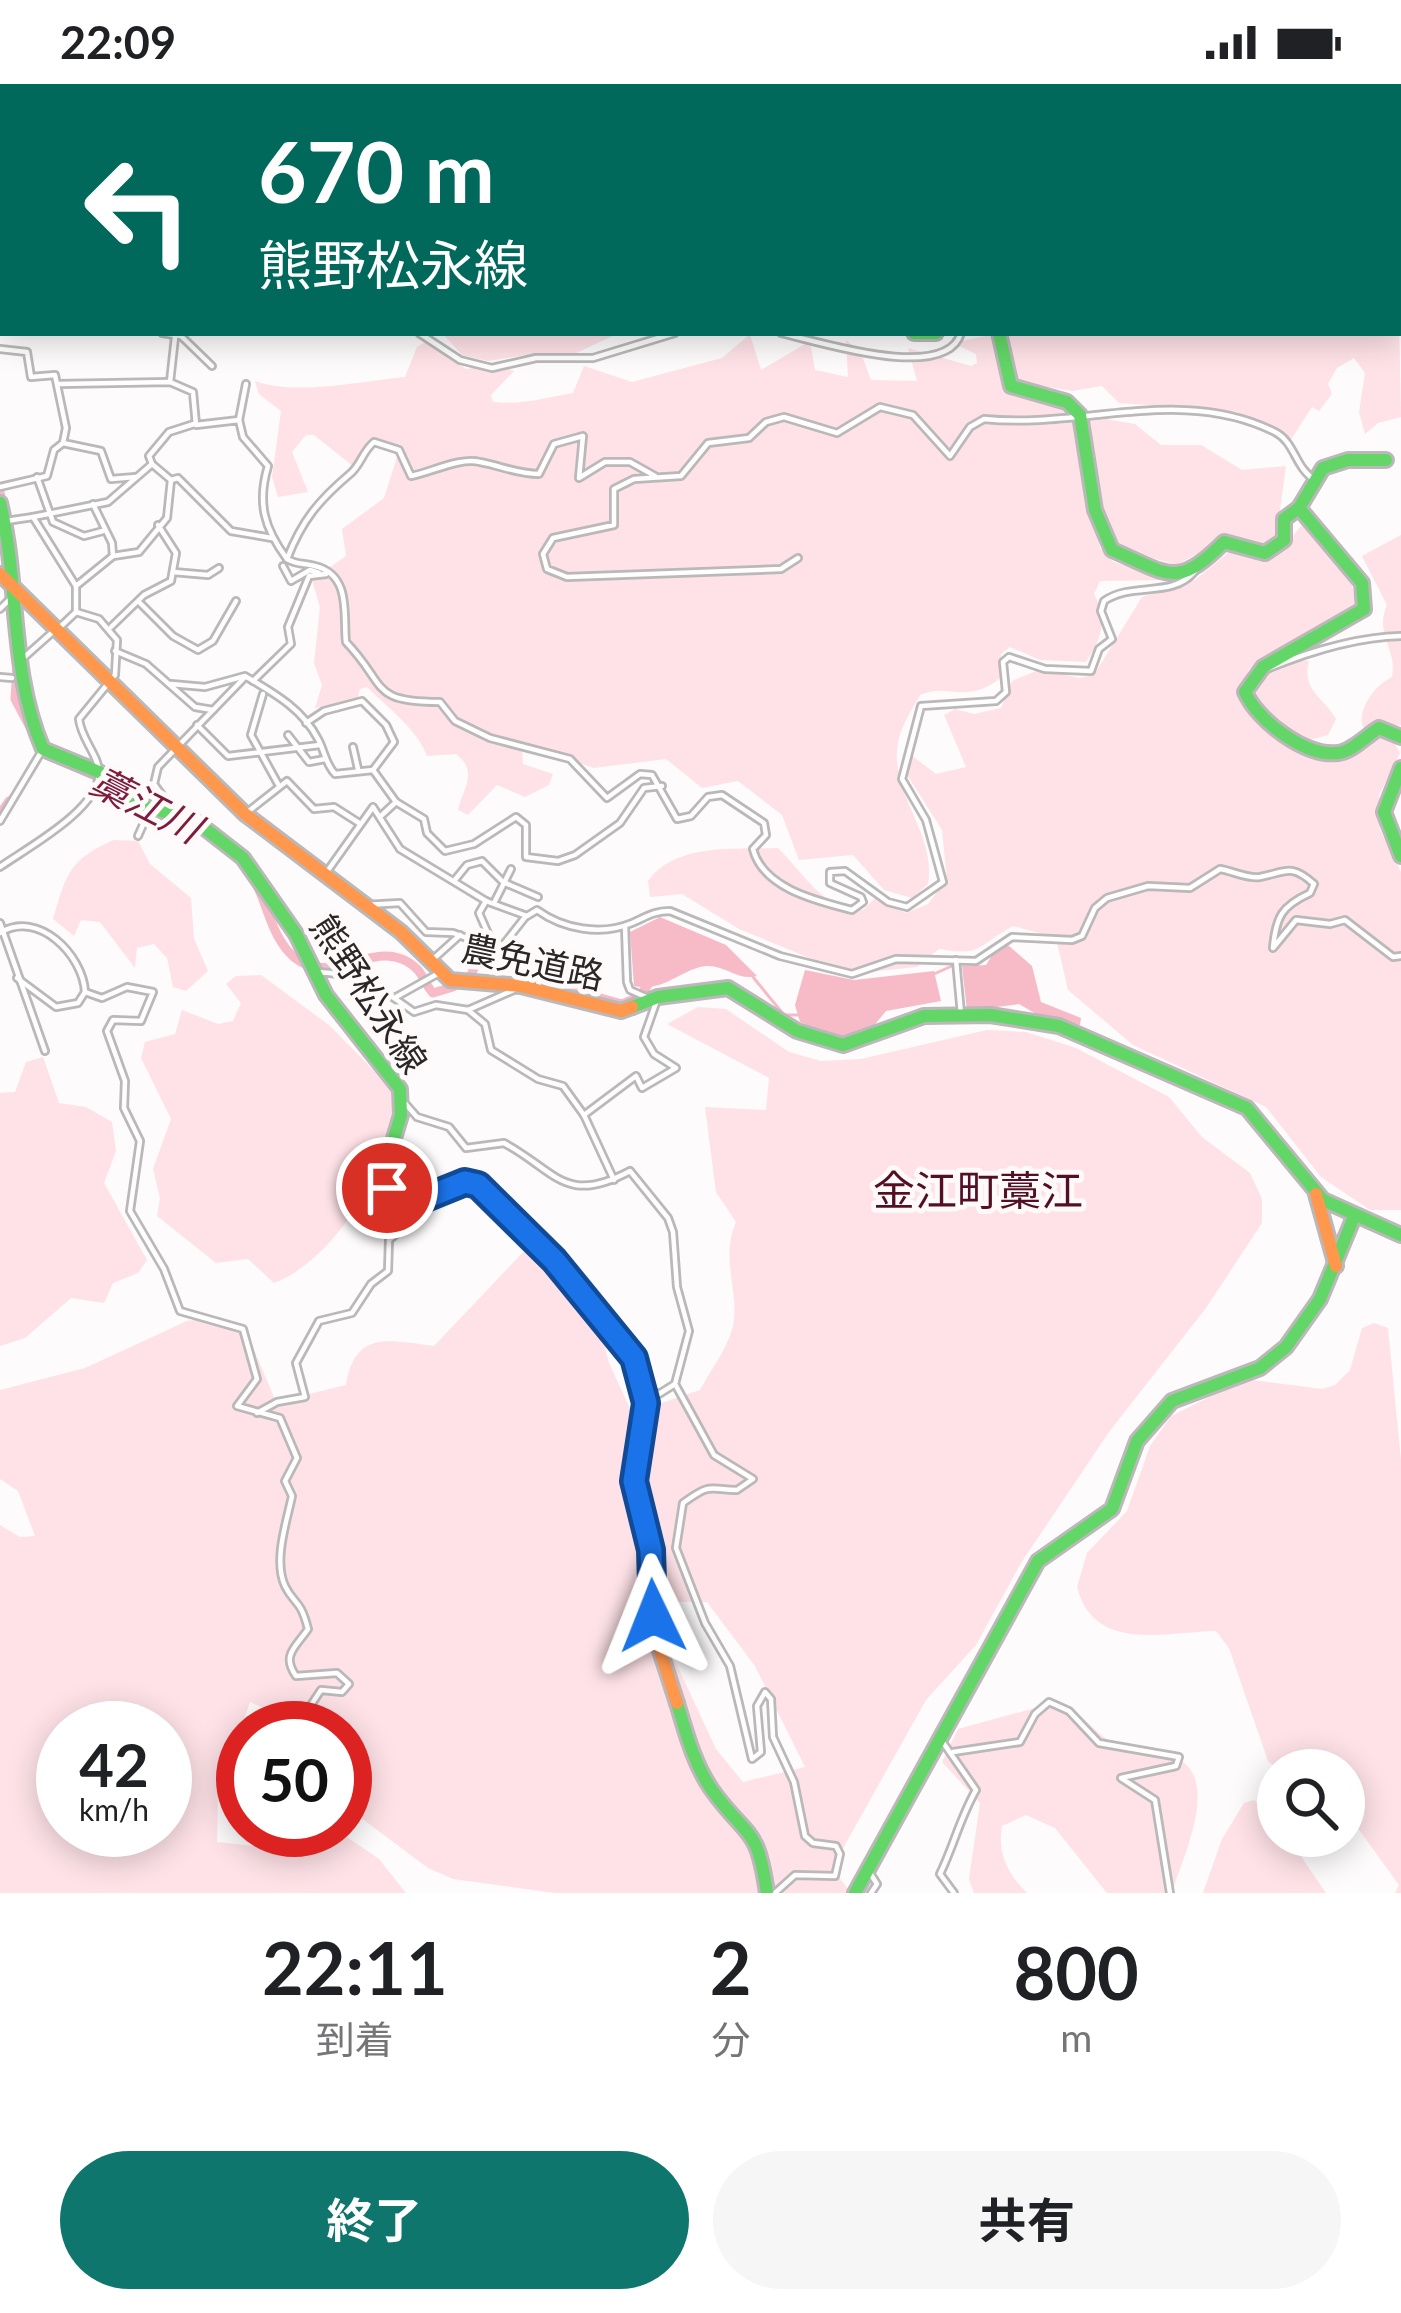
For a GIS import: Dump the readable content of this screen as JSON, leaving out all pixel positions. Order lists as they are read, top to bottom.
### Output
{
  "streets": {
    "street": ["農免道路", "熊野松永線"]
  },
  "districts": ["金江町藁江"],
  "water": ["藁江川"],
  "page": {
    "status": "22:09",
    "turn": ["670 m", "熊野松永線"],
    "speed": "42 km/h",
    "limit": "50",
    "eta": [
      "22:11",
      "到着",
      "2",
      "分",
      "800",
      "m"
    ],
    "buttons": ["終了", "共有"]
  }
}
